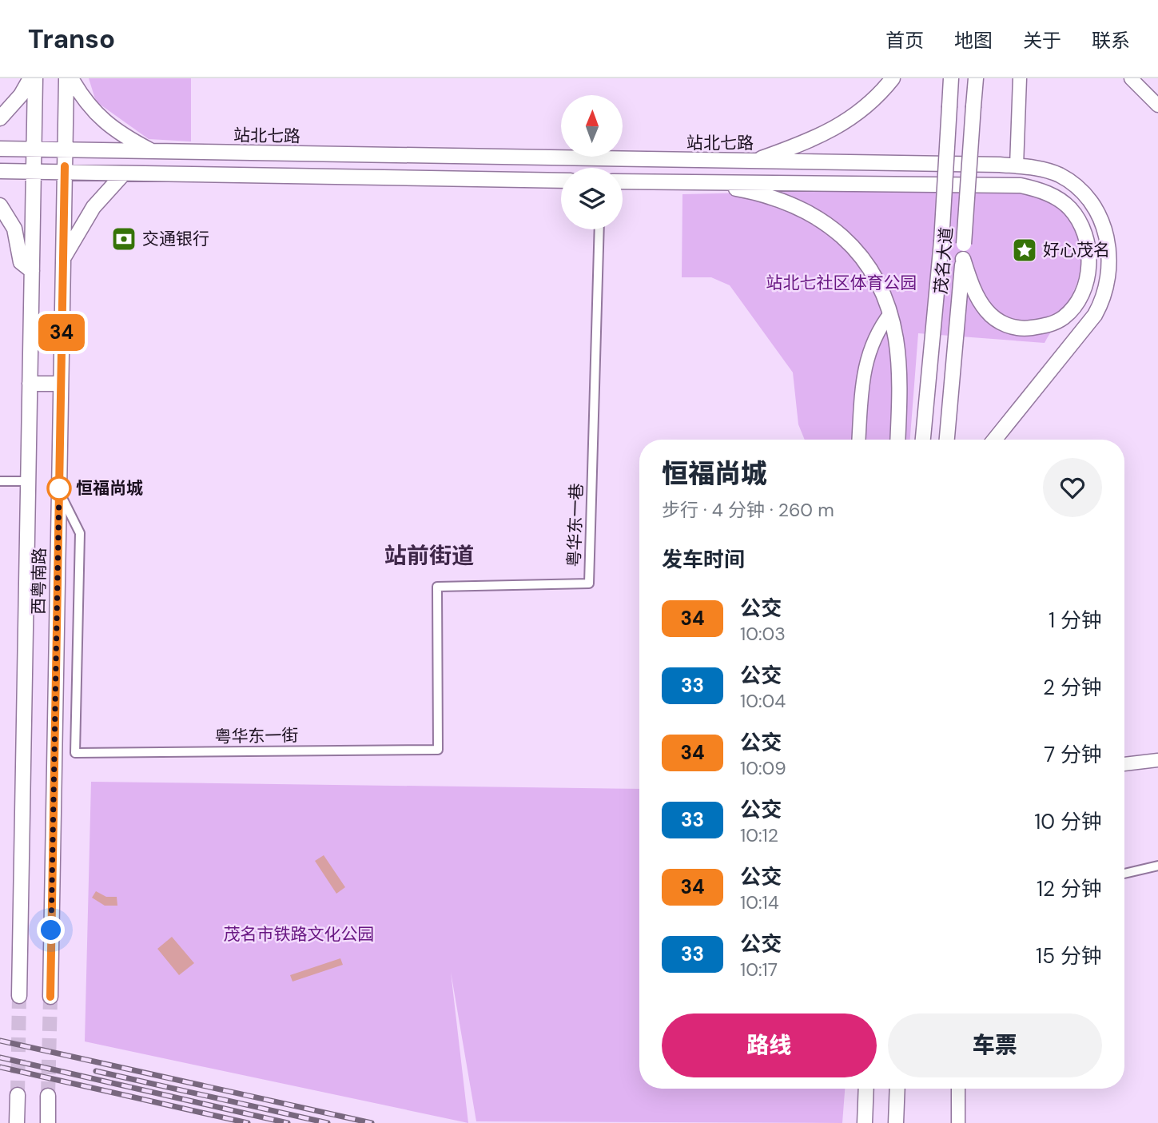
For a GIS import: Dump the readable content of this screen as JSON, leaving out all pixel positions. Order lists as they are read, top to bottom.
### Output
{
  "streets": {
    "main road": ["站北七路", "茂名大道", "西粤南路"],
    "street": ["粤华东一巷", "粤华东一街"]
  },
  "crossings": [
    ["站北七路", "西粤南路"],
    ["粤华东一巷", "粤华东一街"],
    ["西粤南路", "粤华东一街"]
  ],
  "districts": ["站前街道"],
  "parks": ["站北七社区体育公园", "茂名市铁路文化公园"],
  "places": {
    "bank": ["交通银行"],
    "place": ["好心茂名"],
    "other": ["恒福尚城"]
  },
  "lines": ["bus line 34"],
  "north": "top",
  "page": {
    "header": "Transo",
    "nav": [
      "首页",
      "地图",
      "关于",
      "联系"
    ],
    "on_map": "34",
    "heading": [
      ["恒福尚城", "步行 · 4 分钟 · 260 m"],
      "发车时间"
    ],
    "list": [
      {
        "mark": "34",
        "name": "公交",
        "note": "10:03",
        "value": "1 分钟"
      },
      {
        "mark": "33",
        "name": "公交",
        "note": "10:04",
        "value": "2 分钟"
      },
      {
        "mark": "34",
        "name": "公交",
        "note": "10:09",
        "value": "7 分钟"
      },
      {
        "mark": "33",
        "name": "公交",
        "note": "10:12",
        "value": "10 分钟"
      },
      {
        "mark": "34",
        "name": "公交",
        "note": "10:14",
        "value": "12 分钟"
      },
      {
        "mark": "33",
        "name": "公交",
        "note": "10:17",
        "value": "15 分钟"
      }
    ],
    "buttons": ["路线", "车票"]
  }
}
